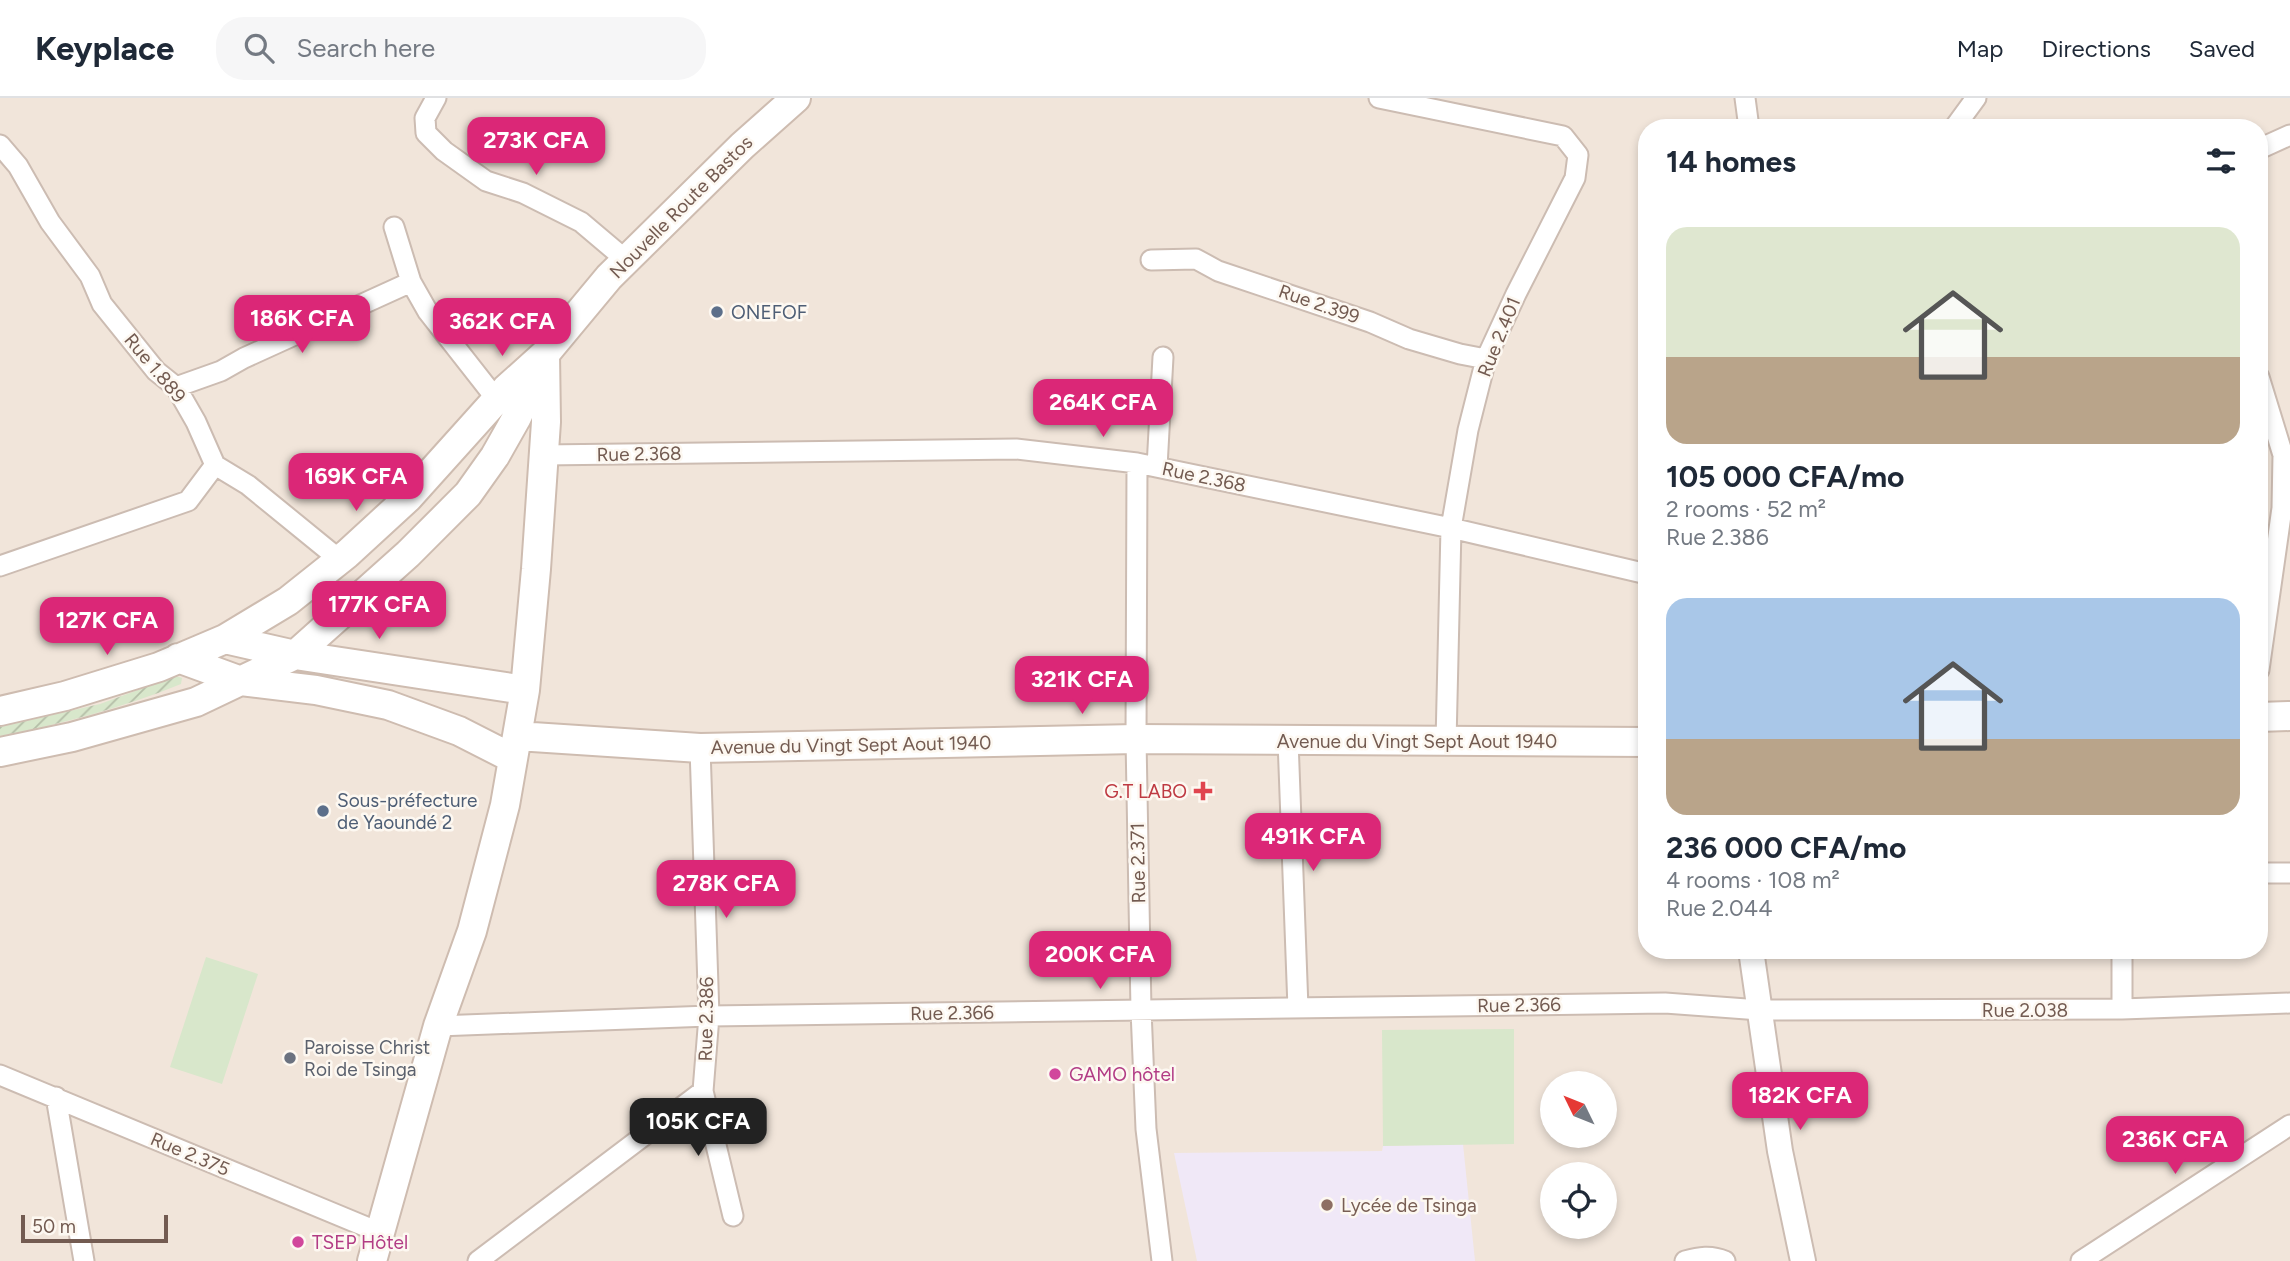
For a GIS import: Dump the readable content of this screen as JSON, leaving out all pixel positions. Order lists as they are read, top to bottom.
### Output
{
  "streets": {
    "main road": ["Nouvelle Route Bastos", "Avenue du Vingt Sept Aout 1940"],
    "street": [
      "Rue 2.399",
      "Rue 2.401",
      "Rue 1.889",
      "Rue 2.368",
      "Rue 2.371",
      "Rue 2.366",
      "Rue 2.038",
      "Rue 2.386",
      "Rue 2.375"
    ]
  },
  "crossings": [
    ["Rue 2.399", "Rue 2.401"],
    ["Rue 2.401", "Rue 2.368"],
    ["Rue 2.401", "Avenue du Vingt Sept Aout 1940"],
    ["Rue 2.368", "Rue 2.371"],
    ["Avenue du Vingt Sept Aout 1940", "Rue 2.371"],
    ["Avenue du Vingt Sept Aout 1940", "Rue 2.386"],
    ["Rue 2.371", "Rue 2.366"],
    ["Rue 2.366", "Rue 2.038"],
    ["Rue 2.366", "Rue 2.386"]
  ],
  "places": {
    "other": [
      "ONEFOF",
      "Sous-préfecture de Yaoundé 2",
      "Paroisse Christ Roi de Tsinga",
      "GAMO hôtel",
      "Lycée de Tsinga",
      "TSEP Hôtel"
    ],
    "health": ["G.T LABO"]
  },
  "scale_bar": "50 m",
  "north": "top left",
  "page": {
    "header": "Keyplace",
    "search": "Search here",
    "nav": ["Map", "Directions", "Saved"],
    "price": [
      "273K CFA",
      "186K CFA",
      "362K CFA",
      "264K CFA",
      "169K CFA",
      "177K CFA",
      "127K CFA",
      "321K CFA",
      "491K CFA",
      "278K CFA",
      "200K CFA",
      "182K CFA",
      "105K CFA",
      "236K CFA"
    ],
    "heading": "14 homes",
    "list": [
      {
        "name": "105 000 CFA/mo",
        "note": "2 rooms · 52 m² · Rue 2.386"
      },
      {
        "name": "236 000 CFA/mo",
        "note": "4 rooms · 108 m² · Rue 2.044"
      }
    ],
    "scale": "50 m"
  }
}
